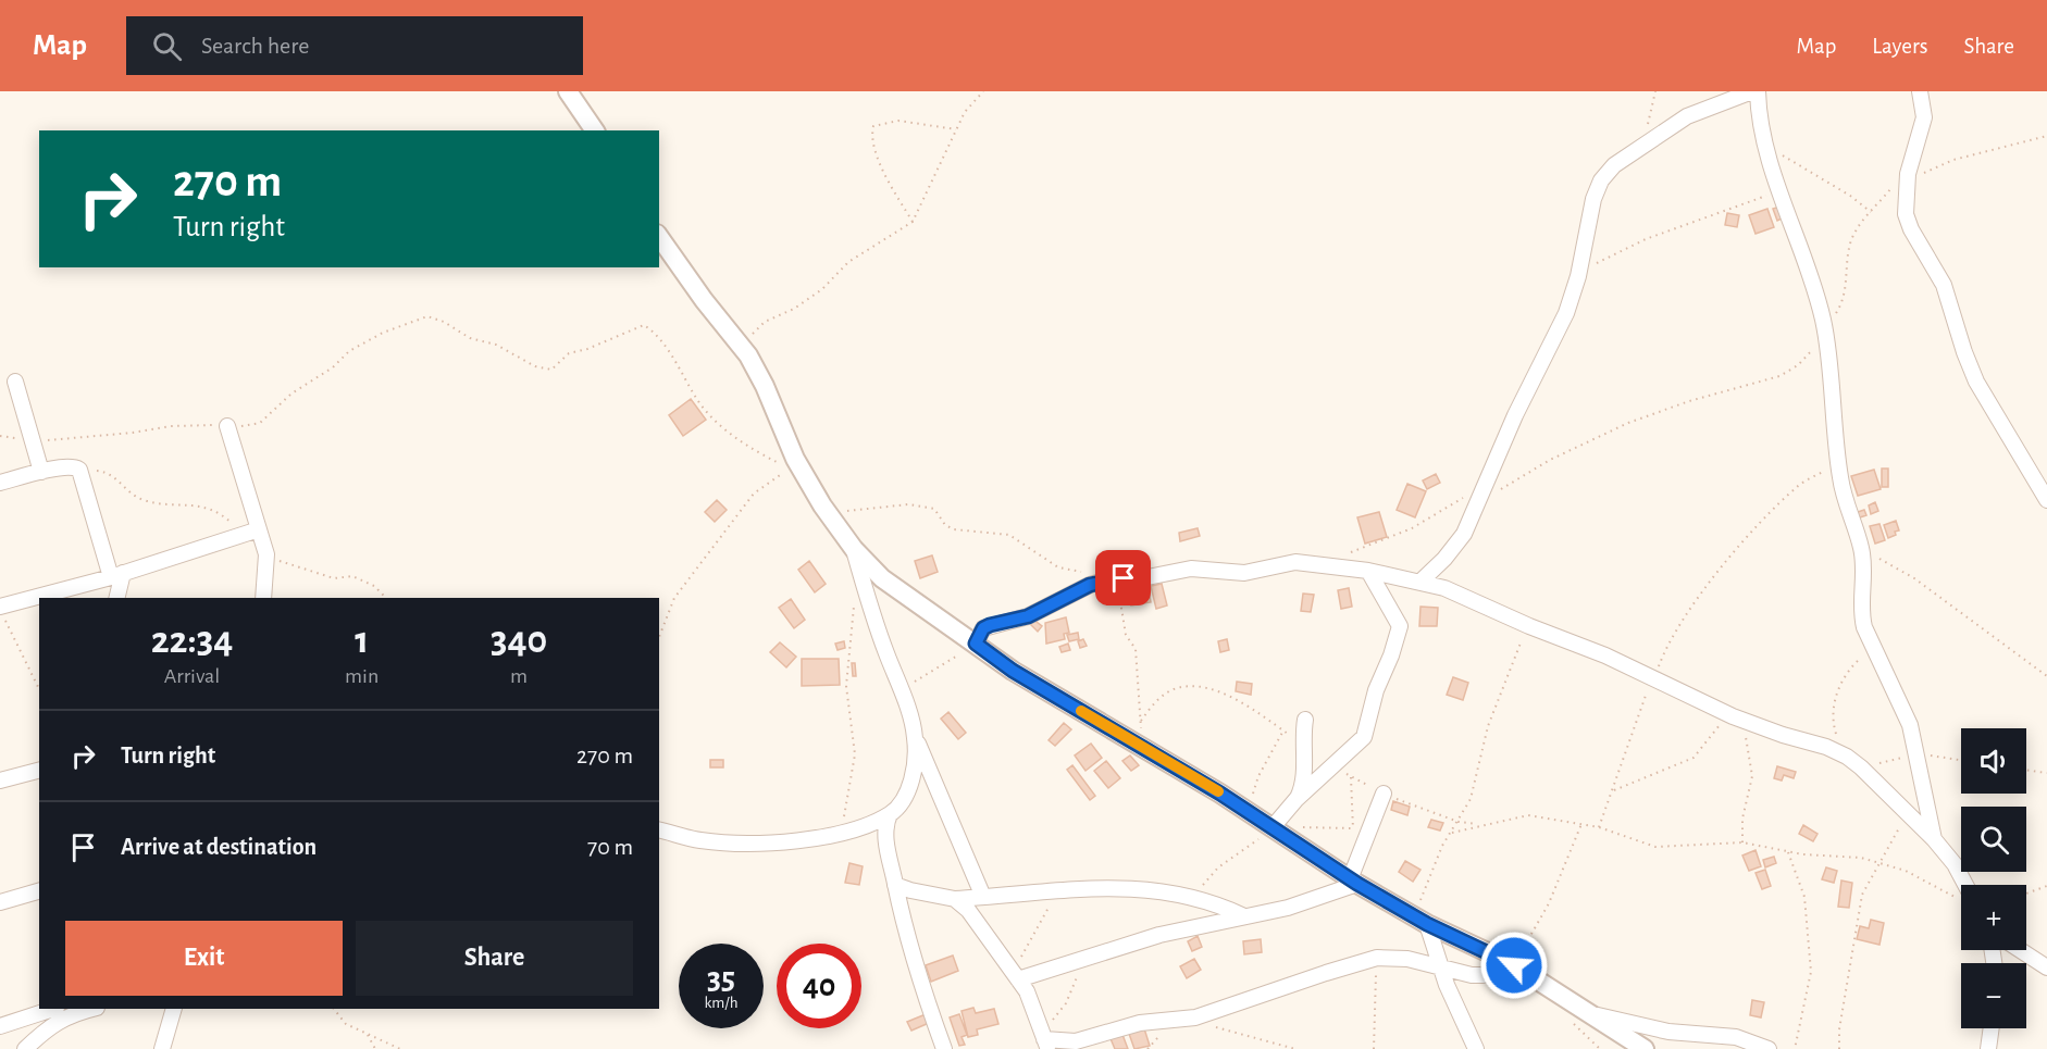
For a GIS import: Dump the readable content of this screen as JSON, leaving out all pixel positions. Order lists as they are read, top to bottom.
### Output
{
  "page": {
    "header": "Map",
    "search": "Search here",
    "nav": ["Map", "Layers", "Share"],
    "turn": ["270 m", "Turn right"],
    "eta": [
      "22:34",
      "Arrival",
      "1",
      "min",
      "340",
      "m"
    ],
    "list": [
      {
        "name": "Turn right",
        "value": "270 m"
      },
      {
        "name": "Arrive at destination",
        "value": "70 m"
      }
    ],
    "map_buttons": ["+", "−"],
    "buttons": ["Exit", "Share"],
    "speed": "35 km/h",
    "limit": "40"
  }
}
